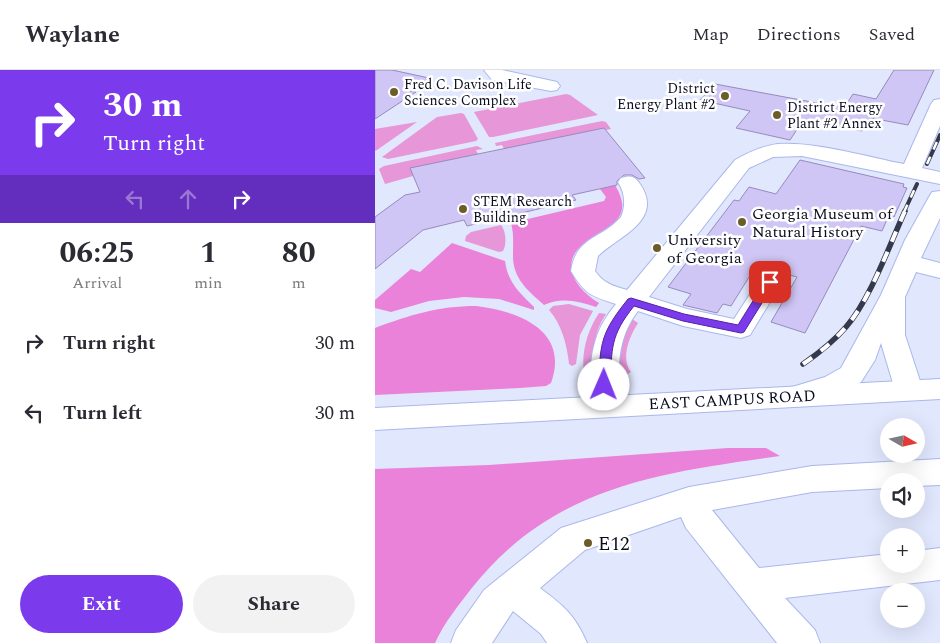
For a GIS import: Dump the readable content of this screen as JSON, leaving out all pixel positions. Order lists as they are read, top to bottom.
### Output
{
  "streets": {
    "street": ["EAST CAMPUS ROAD"]
  },
  "places": [
    "Fred C. Davison Life Sciences Complex",
    "District Energy Plant #2",
    "District Energy Plant #2 Annex",
    "STEM Research Building",
    "Georgia Museum of Natural History",
    "University of Georgia",
    "E12"
  ],
  "north": "right",
  "page": {
    "header": "Waylane",
    "nav": ["Map", "Directions", "Saved"],
    "turn": ["30 m", "Turn right"],
    "eta": [
      "06:25",
      "Arrival",
      "1",
      "min",
      "80",
      "m"
    ],
    "list": [
      {
        "name": "Turn right",
        "value": "30 m"
      },
      {
        "name": "Turn left",
        "value": "30 m"
      }
    ],
    "map_buttons": ["+", "−"],
    "buttons": ["Exit", "Share"]
  }
}
